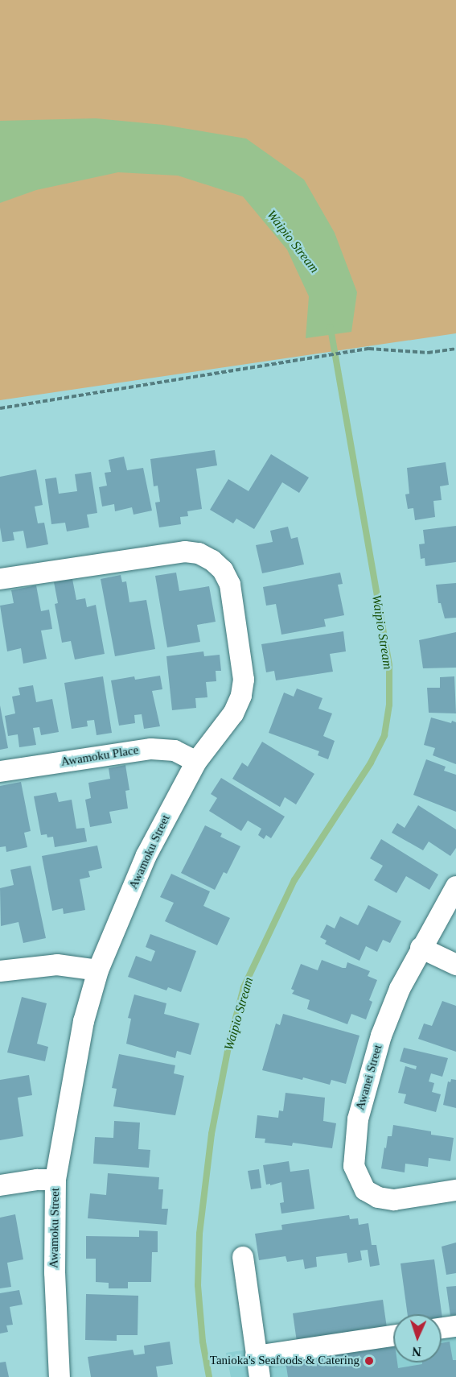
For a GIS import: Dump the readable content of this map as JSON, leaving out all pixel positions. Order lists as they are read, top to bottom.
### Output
{
  "streets": {
    "street": ["Awamoku Place", "Awamoku Street", "Awanei Street"]
  },
  "crossings": [
    ["Awamoku Place", "Awamoku Street"]
  ],
  "water": ["Waipio Stream"],
  "places": ["Tanioka's Seafoods & Catering"],
  "north": "bottom"
}
